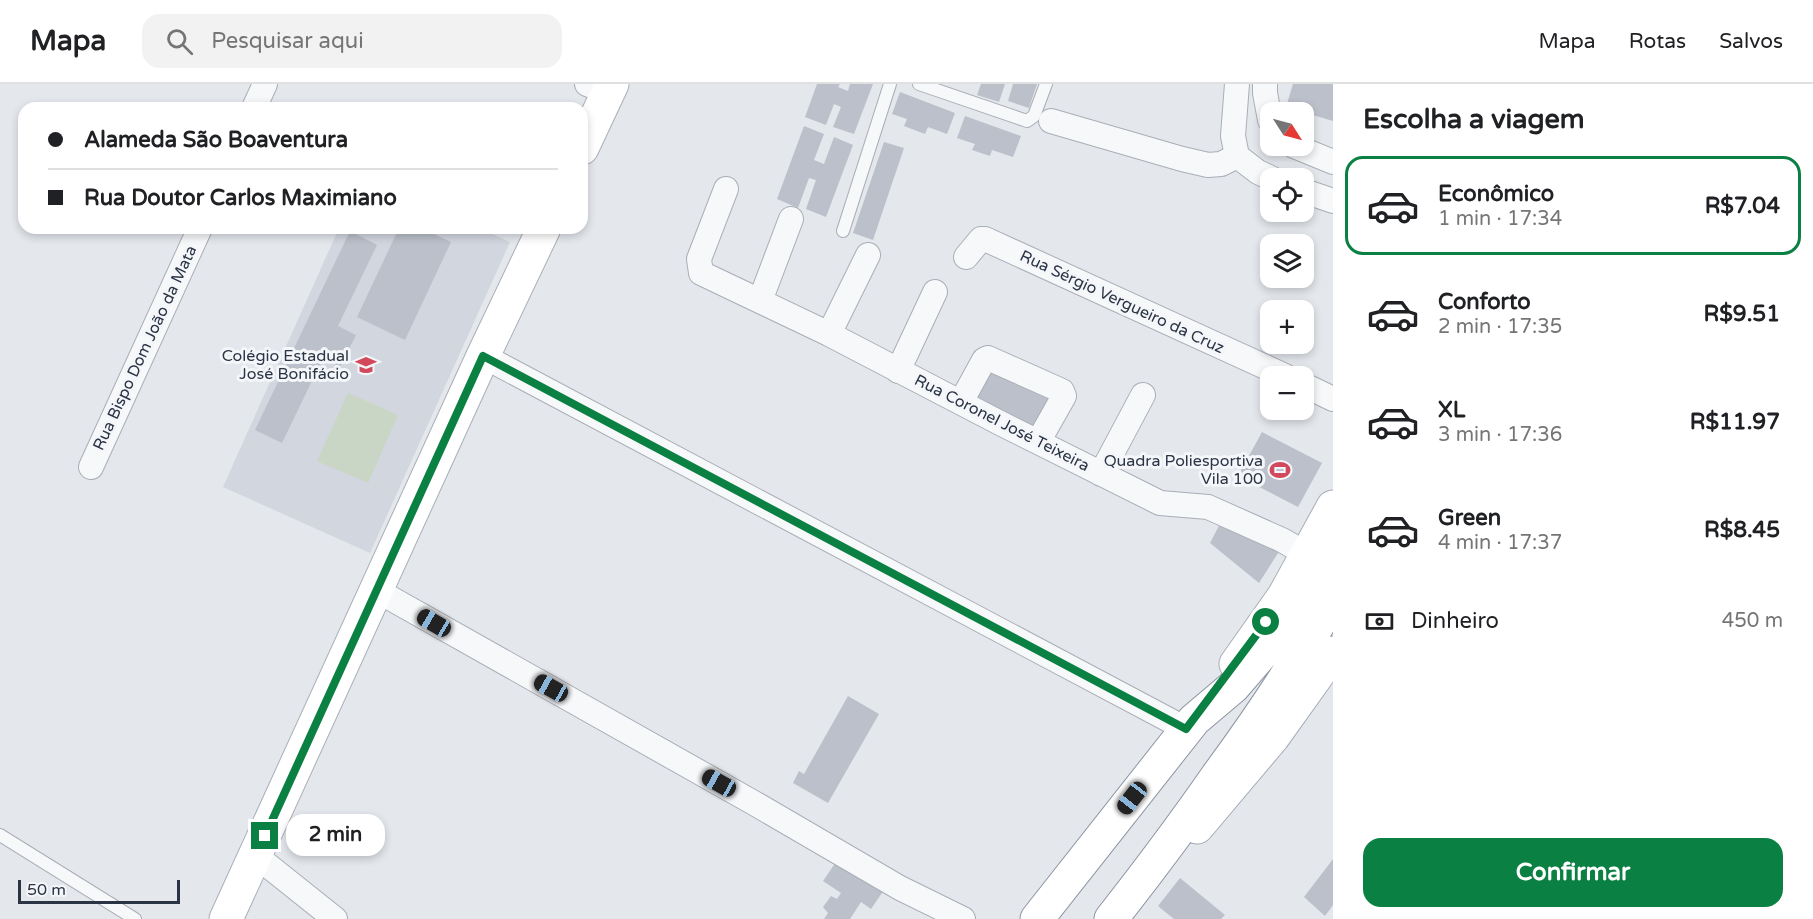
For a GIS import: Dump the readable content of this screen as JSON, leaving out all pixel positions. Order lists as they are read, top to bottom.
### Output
{
  "streets": {
    "street": ["Rua Sérgio Vergueiro da Cruz", "Rua Bispo Dom João da Mata", "Rua Coronel José Teixeira"]
  },
  "places": {
    "school or university": ["Colégio Estadual José Bonifácio"],
    "sports": ["Quadra Poliesportiva Vila 100"]
  },
  "scale_bar": "50 m",
  "north": "bottom right",
  "page": {
    "header": "Mapa",
    "search": "Pesquisar aqui",
    "nav": ["Mapa", "Rotas", "Salvos"],
    "heading": "Escolha a viagem",
    "map_buttons": ["+", "−"],
    "banner": ["Alameda São Boaventura", "Rua Doutor Carlos Maximiano"],
    "list": [
      {
        "name": "Econômico",
        "note": "1 min · 17:34",
        "value": "R$7.04"
      },
      {
        "name": "Conforto",
        "note": "2 min · 17:35",
        "value": "R$9.51"
      },
      {
        "name": "XL",
        "note": "3 min · 17:36",
        "value": "R$11.97"
      },
      {
        "name": "Green",
        "note": "4 min · 17:37",
        "value": "R$8.45"
      }
    ],
    "pay": ["Dinheiro", "450 m"],
    "bubble": "2 min",
    "buttons": "Confirmar",
    "scale": "50 m"
  }
}
